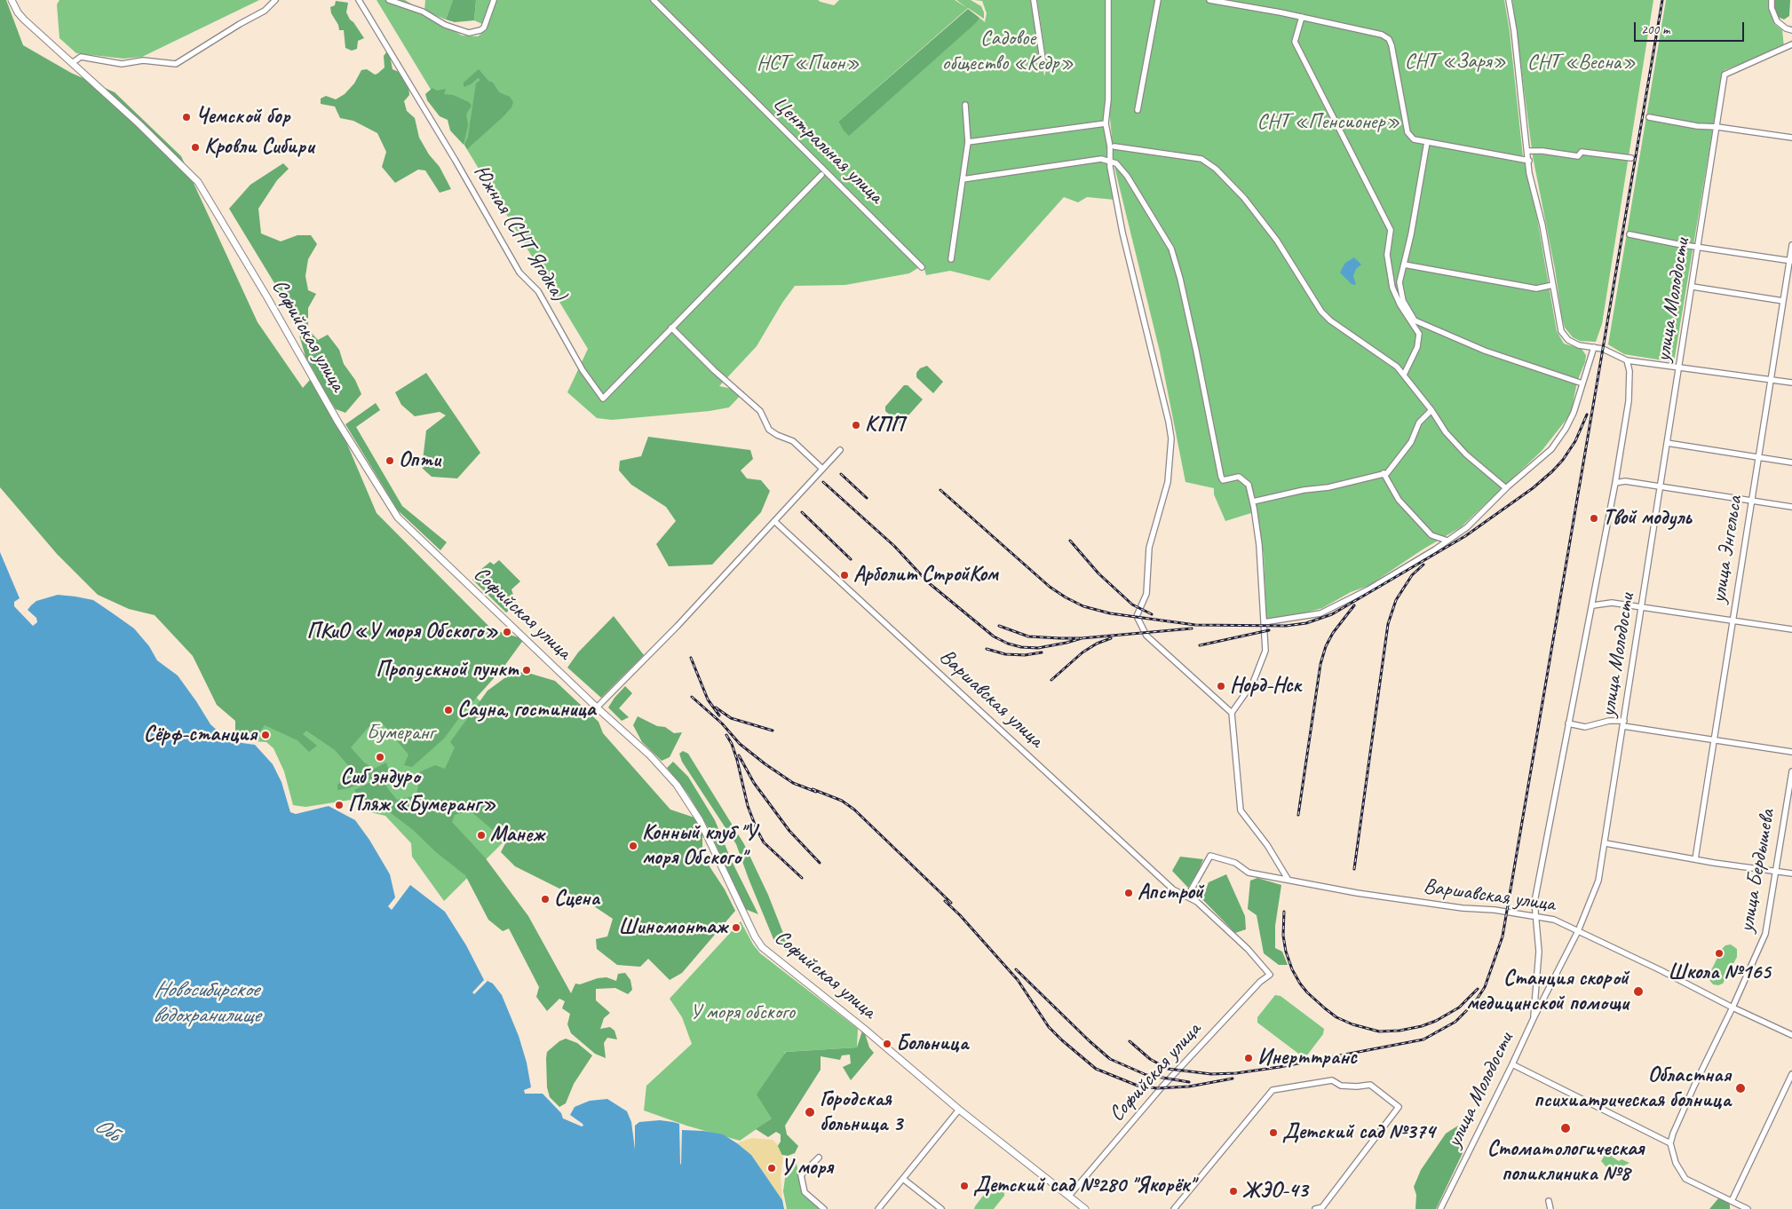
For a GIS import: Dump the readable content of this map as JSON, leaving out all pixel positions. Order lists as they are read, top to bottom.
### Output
{
  "streets": {
    "main road": ["Софийская улица"],
    "street": [
      "Центральная улица",
      "Южная (СНТ Ягодка)",
      "улица Молодости",
      "улица Энгельса",
      "Варшавская улица",
      "улица Бердышева"
    ]
  },
  "crossings": [
    ["улица Молодости", "Варшавская улица"],
    ["Софийская улица", "Варшавская улица"],
    ["Варшавская улица", "улица Бердышева"]
  ],
  "water": ["Новосибирское водохранилище", "Обь"],
  "parks": [
    "Садовое общество «Кедр»",
    "СНТ «Заря»",
    "СНТ «Весна»",
    "НСТ «Пион»",
    "СНТ «Пенсионер»",
    "Бумеранг",
    "У моря обского"
  ],
  "places": [
    "Чемской бор",
    "Кровли Сибири",
    "КПП",
    "Опти",
    "Твой модуль",
    "Арболит СтройКом",
    "ПКиО «У моря Обского»",
    "Пропускной пункт",
    "Норд-Нск",
    "Сауна, гостиница",
    "Сёрф-станция",
    "Сиб эндуро",
    "Пляж «Бумеранг»",
    "Манеж",
    "Конный клуб \"У моря Обского\"",
    "Апстрой",
    "Сцена",
    "Шиномонтаж",
    "Школа №165",
    "Станция скорой медицинской помощи",
    "Больница",
    "Инерттранс",
    "Областная психиатрическая болница",
    "Городская больница 3",
    "Стоматологическая поликлиника №8",
    "Детский сад №374",
    "У моря",
    "Детский сад №280 \"Якорёк\"",
    "ЖЭО-43"
  ],
  "scale_bar": "200 m"
}
